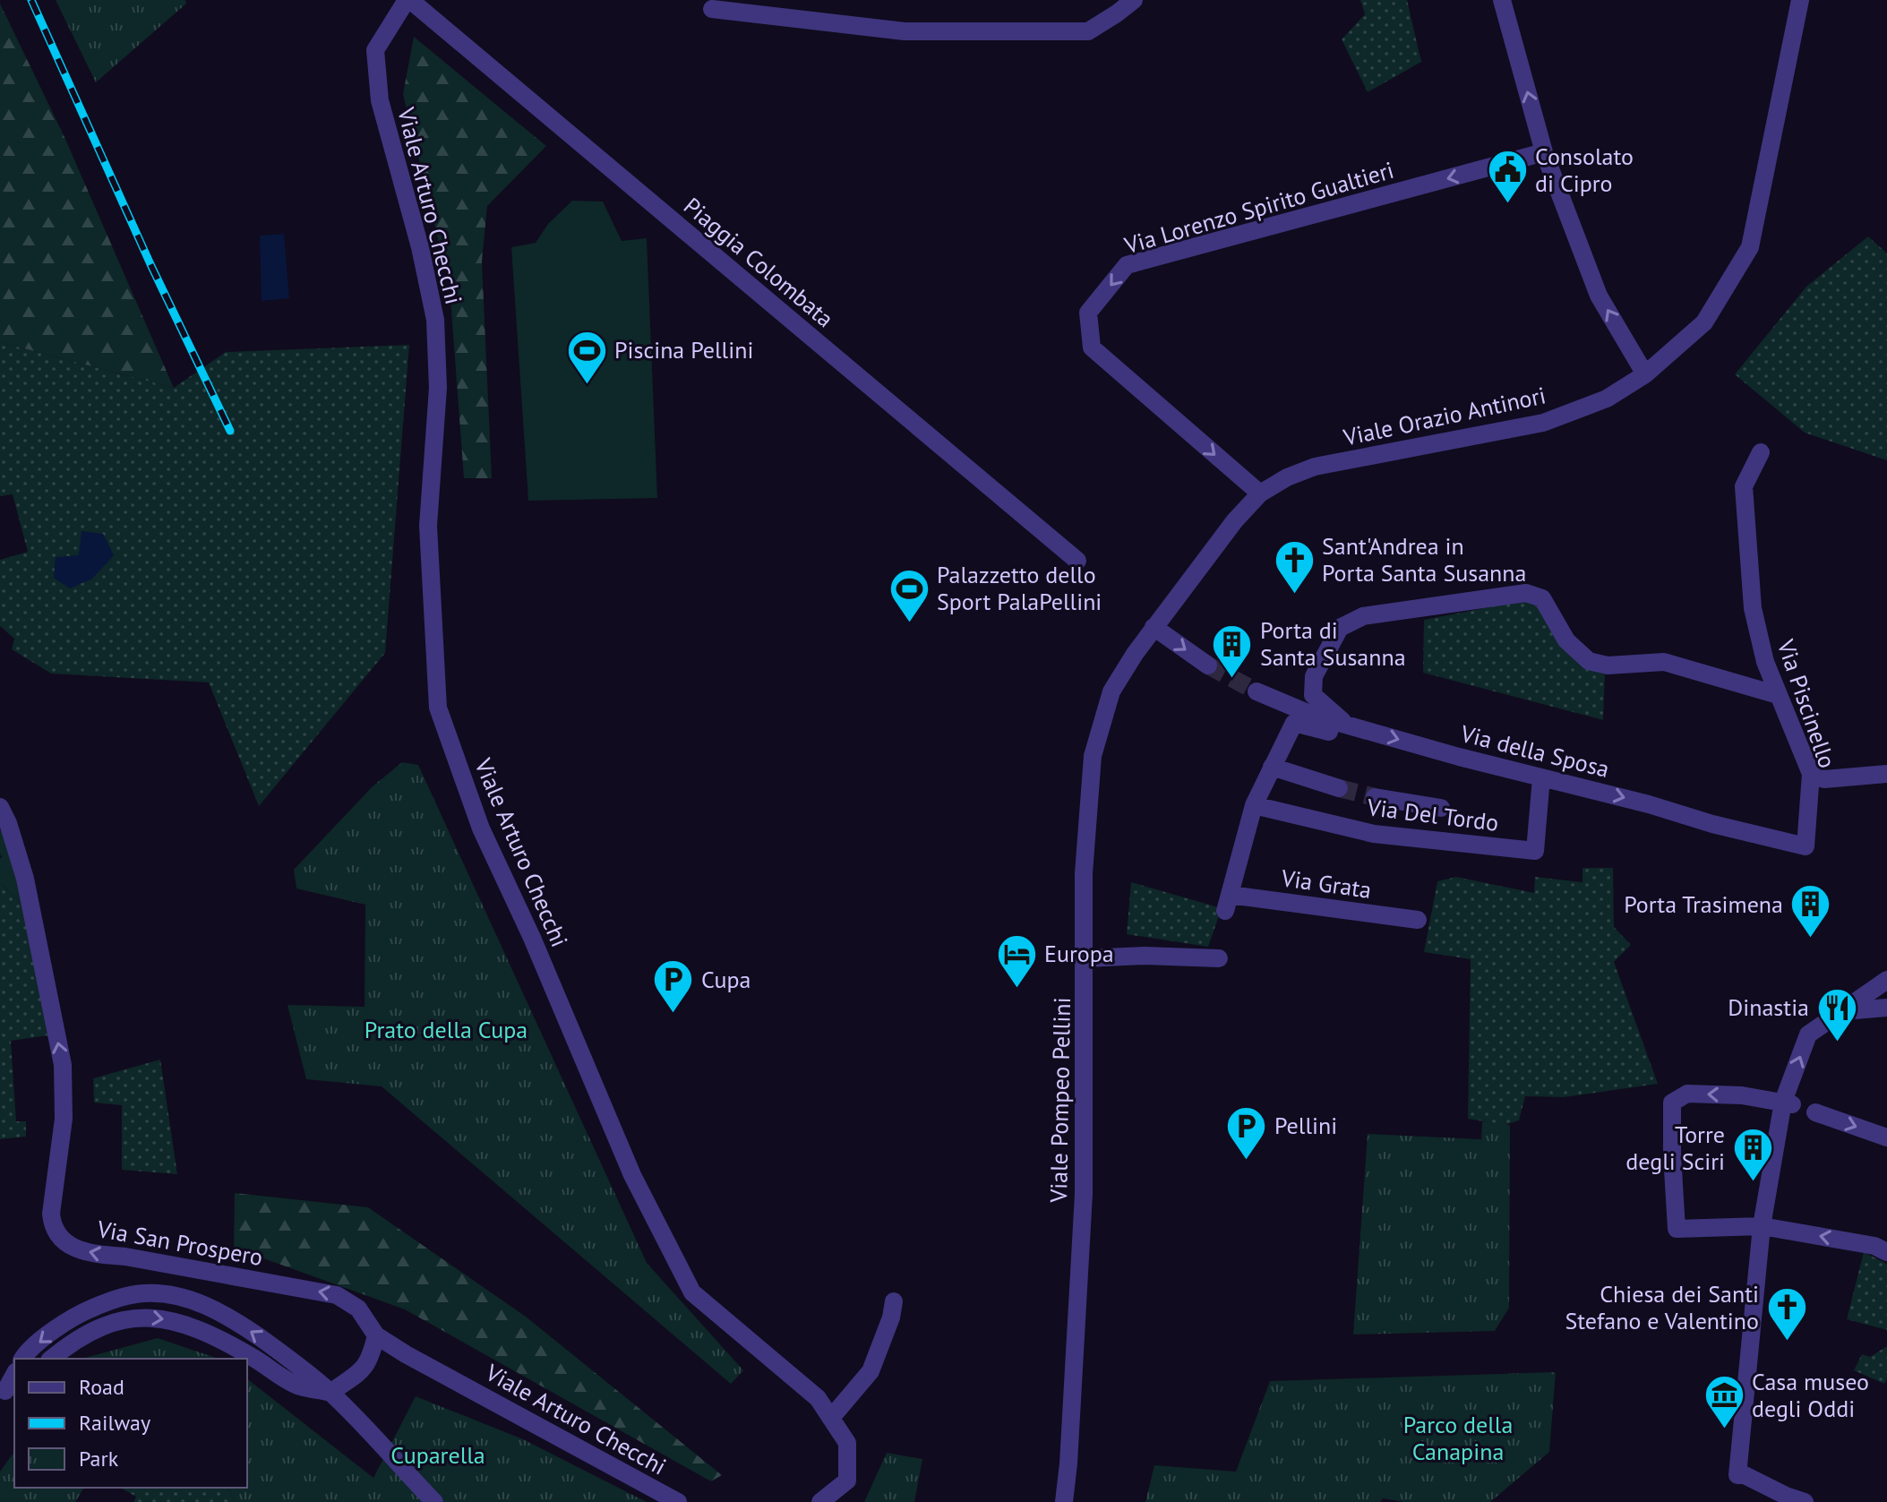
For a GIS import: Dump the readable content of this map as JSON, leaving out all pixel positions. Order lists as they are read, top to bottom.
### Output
{
  "streets": {
    "street": [
      "Viale Arturo Checchi",
      "Via Lorenzo Spirito Gualtieri",
      "Piaggia Colombata",
      "Viale Orazio Antinori",
      "Via Piscinello",
      "Via della Sposa",
      "Via Del Tordo",
      "Via Grata",
      "Viale Pompeo Pellini",
      "Via San Prospero"
    ]
  },
  "crossings": [
    ["Viale Arturo Checchi", "Piaggia Colombata"],
    ["Viale Arturo Checchi", "Via San Prospero"],
    ["Via Lorenzo Spirito Gualtieri", "Viale Orazio Antinori"],
    ["Viale Orazio Antinori", "Viale Pompeo Pellini"],
    ["Via Piscinello", "Via della Sposa"],
    ["Via della Sposa", "Via Del Tordo"],
    ["Via Del Tordo", "Via Grata"]
  ],
  "one_way": ["Via della Sposa", "Via San Prospero"],
  "parks": ["Prato della Cupa", "Parco della Canapina", "Cuparella"],
  "places": {
    "public building": ["Consolato di Cipro"],
    "sports": ["Piscina Pellini", "Palazzetto dello Sport PalaPellini"],
    "church": ["Sant'Andrea in Porta Santa Susanna", "Chiesa dei Santi Stefano e Valentino"],
    "building": ["Porta di Santa Susanna", "Porta Trasimena", "Torre degli Sciri"],
    "hotel": ["Europa"],
    "parking": ["Cupa", "Pellini"],
    "restaurant": ["Dinastia"],
    "museum": ["Casa museo degli Oddi"]
  },
  "legend": ["Road", "Railway", "Park"]
}
